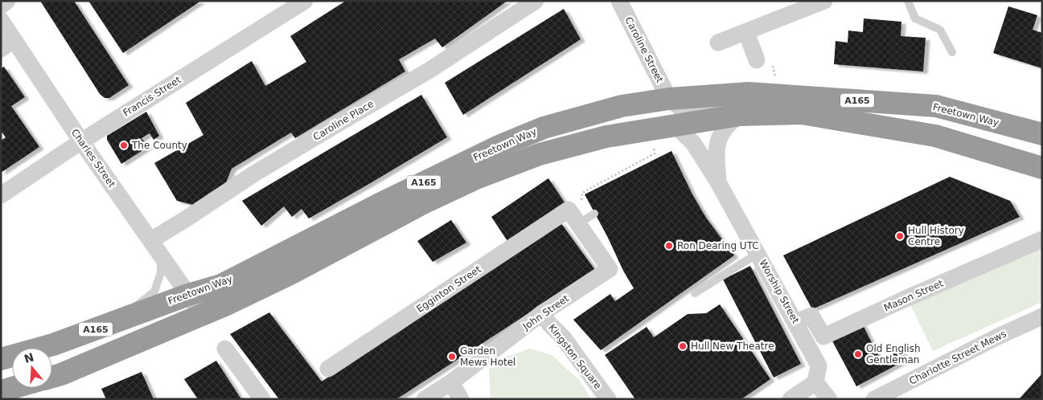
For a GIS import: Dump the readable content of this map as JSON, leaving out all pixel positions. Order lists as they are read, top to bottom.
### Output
{
  "streets": {
    "highway": ["A165", "Freetown Way"],
    "street": [
      "Caroline Street",
      "Francis Street",
      "Caroline Place",
      "Charles Street",
      "Egginton Street",
      "Worship Street",
      "Mason Street",
      "John Street",
      "Kingston Square",
      "Charlotte Street Mews"
    ]
  },
  "crossings": [
    ["Caroline Street", "Freetown Way"],
    ["Francis Street", "Charles Street"],
    ["Freetown Way", "Charles Street"],
    ["Freetown Way", "Worship Street"],
    ["Caroline Place", "Charles Street"],
    ["Egginton Street", "John Street"],
    ["Worship Street", "Mason Street"],
    ["John Street", "Kingston Square"]
  ],
  "places": [
    "The County",
    "Hull History Centre",
    "Ron Dearing UTC",
    "Hull New Theatre",
    "Old English Gentleman",
    "Garden Mews Hotel"
  ],
  "north": "top"
}
